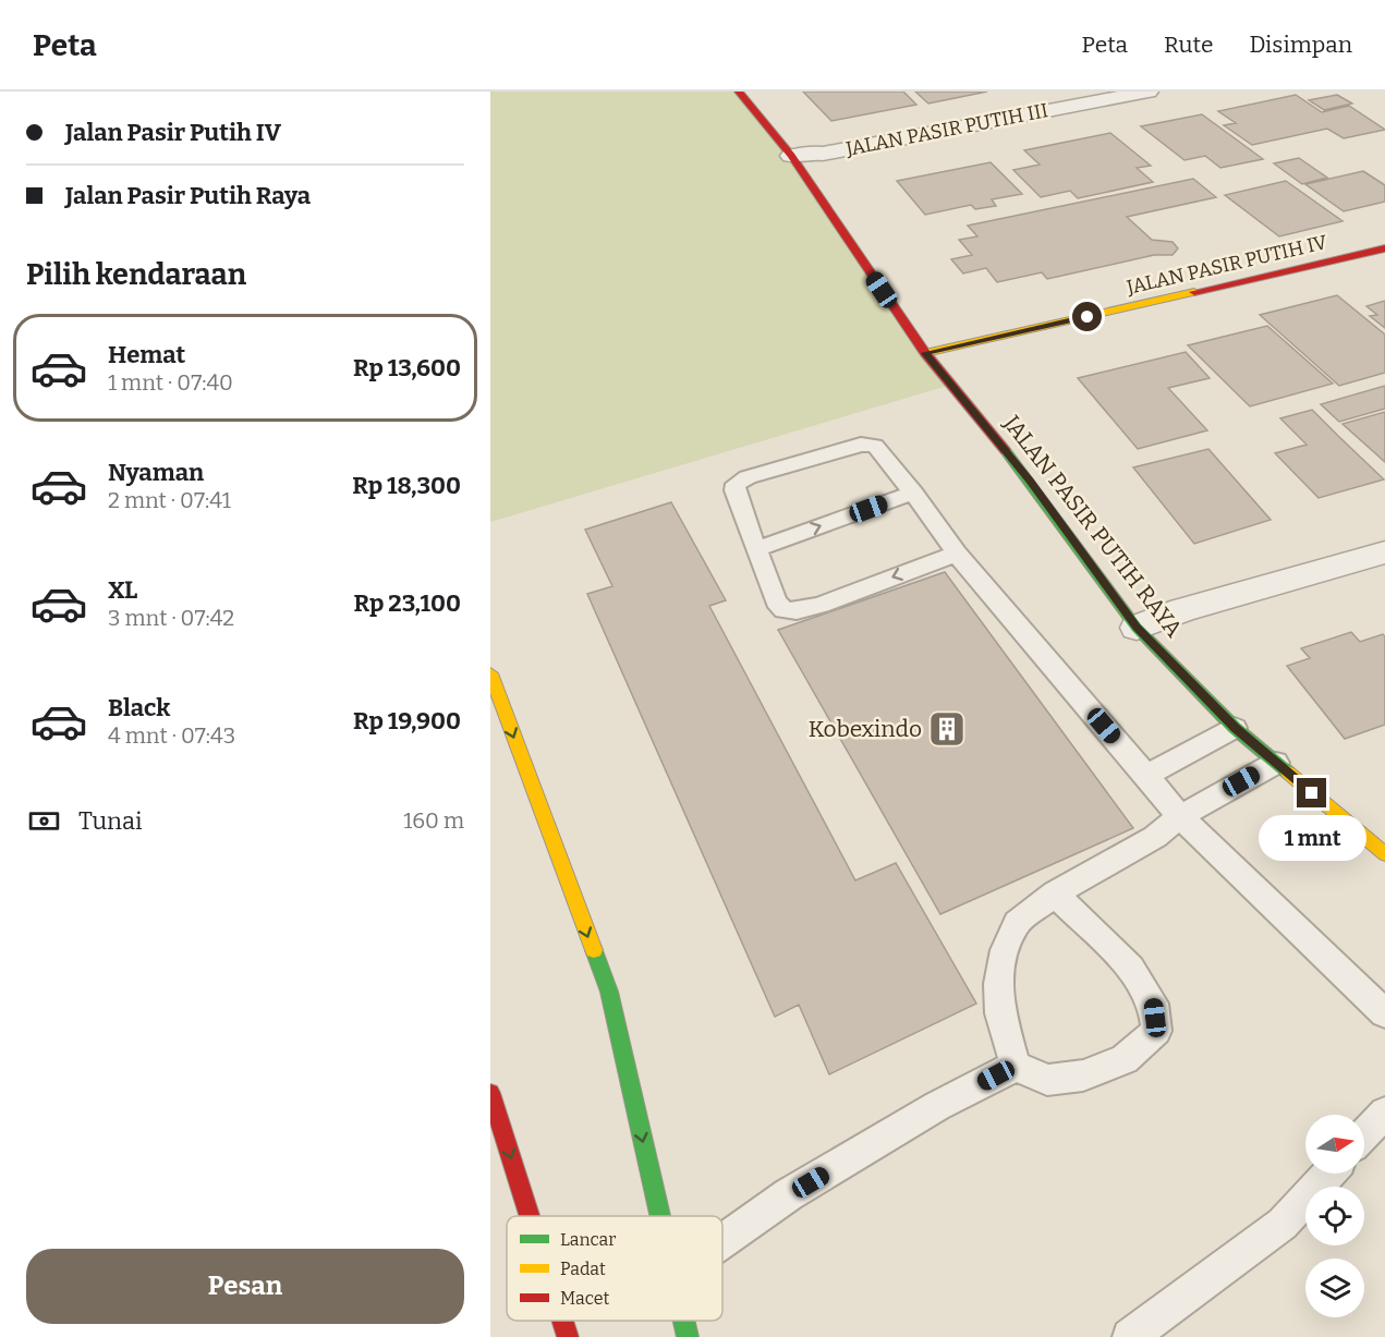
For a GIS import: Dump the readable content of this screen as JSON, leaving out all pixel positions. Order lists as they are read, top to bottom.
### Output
{
  "streets": {
    "main road": ["JALAN PASIR PUTIH IV", "JALAN PASIR PUTIH RAYA"],
    "street": ["JALAN PASIR PUTIH III"]
  },
  "crossings": [
    ["JALAN PASIR PUTIH III", "JALAN PASIR PUTIH RAYA"],
    ["JALAN PASIR PUTIH IV", "JALAN PASIR PUTIH RAYA"]
  ],
  "places": {
    "building": ["Kobexindo"]
  },
  "legend": ["Lancar", "Padat", "Macet"],
  "north": "right",
  "page": {
    "header": "Peta",
    "nav": ["Peta", "Rute", "Disimpan"],
    "banner": ["Jalan Pasir Putih IV", "Jalan Pasir Putih Raya"],
    "heading": "Pilih kendaraan",
    "list": [
      {
        "name": "Hemat",
        "note": "1 mnt · 07:40",
        "value": "Rp 13,600"
      },
      {
        "name": "Nyaman",
        "note": "2 mnt · 07:41",
        "value": "Rp 18,300"
      },
      {
        "name": "XL",
        "note": "3 mnt · 07:42",
        "value": "Rp 23,100"
      },
      {
        "name": "Black",
        "note": "4 mnt · 07:43",
        "value": "Rp 19,900"
      }
    ],
    "pay": ["Tunai", "160 m"],
    "bubble": "1 mnt",
    "buttons": "Pesan"
  }
}
